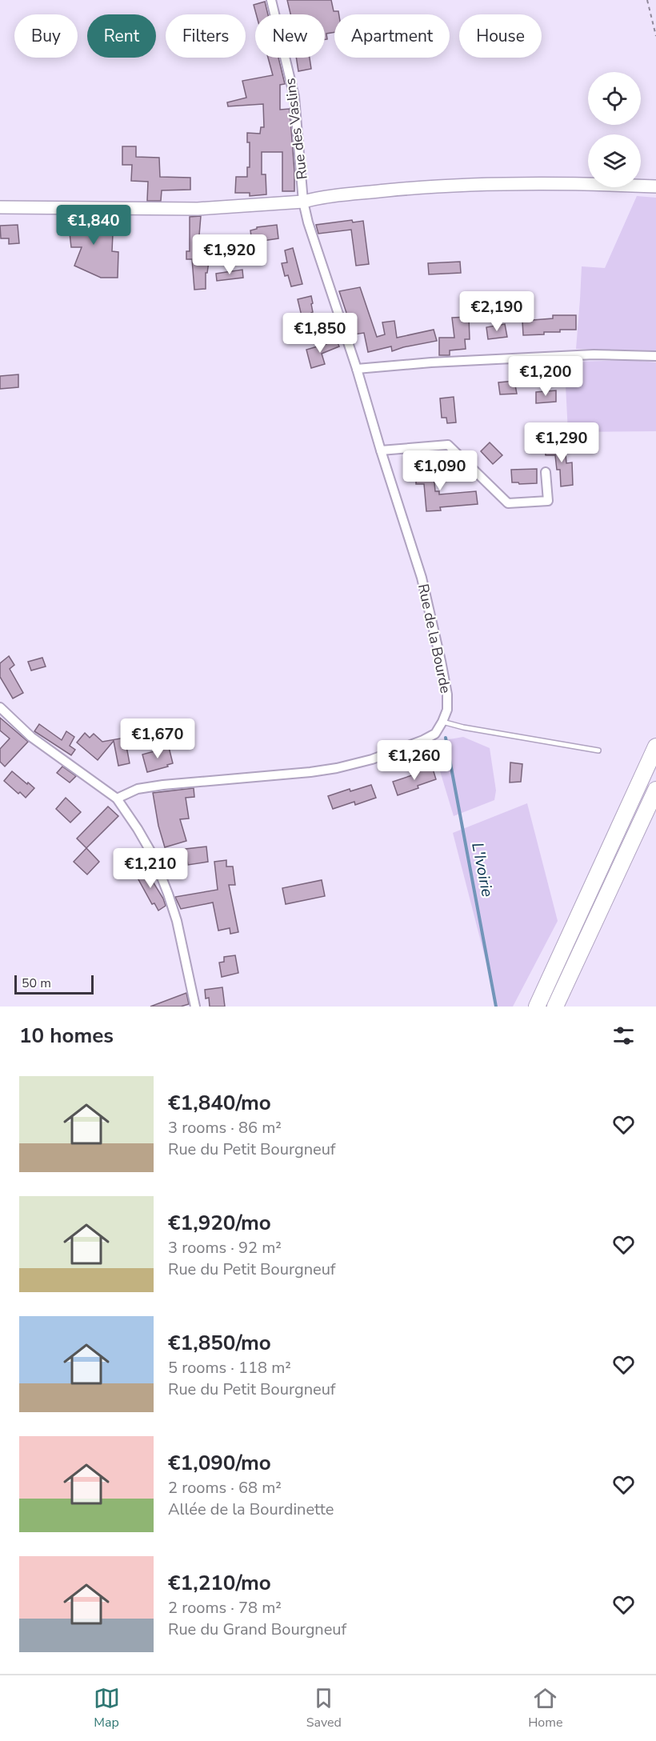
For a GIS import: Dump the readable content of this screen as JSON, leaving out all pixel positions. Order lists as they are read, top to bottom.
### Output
{
  "streets": {
    "street": ["Rue des Vaslins", "Rue de la Bourde"]
  },
  "crossings": [
    ["Rue des Vaslins", "Rue de la Bourde"]
  ],
  "water": ["L'Ivoirie"],
  "scale_bar": "50 m",
  "page": {
    "chip": [
      "Buy",
      "Rent",
      "Filters",
      "New",
      "Apartment",
      "House"
    ],
    "price": [
      "€1,840",
      "€1,920",
      "€2,190",
      "€1,850",
      "€1,200",
      "€1,290",
      "€1,090",
      "€1,670",
      "€1,260",
      "€1,210"
    ],
    "scale": "50 m",
    "heading": "10 homes",
    "list": [
      {
        "name": "€1,840/mo",
        "note": "3 rooms · 86 m² · Rue du Petit Bourgneuf"
      },
      {
        "name": "€1,920/mo",
        "note": "3 rooms · 92 m² · Rue du Petit Bourgneuf"
      },
      {
        "name": "€1,850/mo",
        "note": "5 rooms · 118 m² · Rue du Petit Bourgneuf"
      },
      {
        "name": "€1,090/mo",
        "note": "2 rooms · 68 m² · Allée de la Bourdinette"
      },
      {
        "name": "€1,210/mo",
        "note": "2 rooms · 78 m² · Rue du Grand Bourgneuf"
      }
    ],
    "tabs": ["Map", "Saved", "Home"]
  }
}
